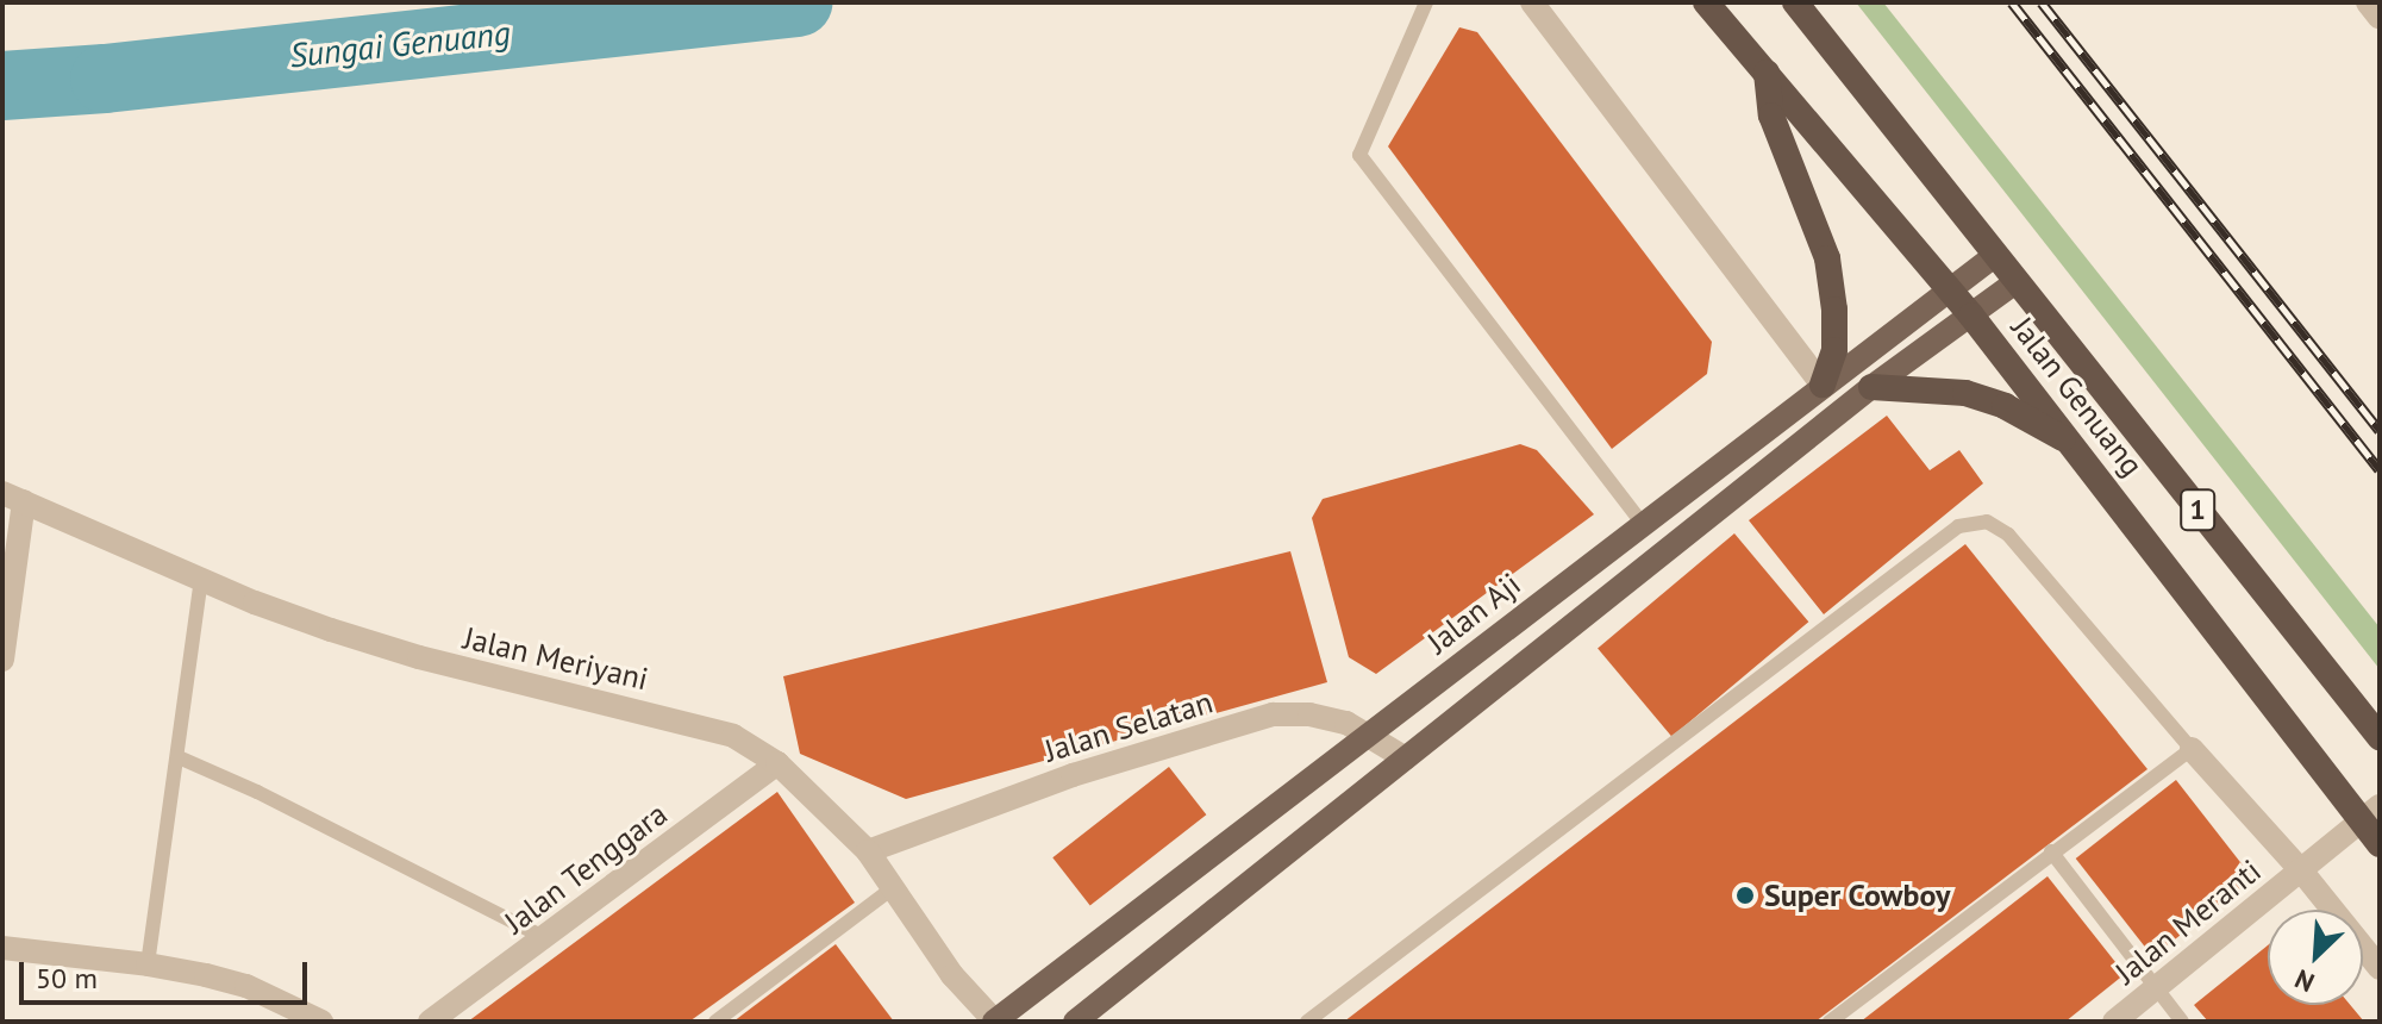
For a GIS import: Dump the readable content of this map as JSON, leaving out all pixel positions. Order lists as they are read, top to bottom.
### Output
{
  "streets": {
    "highway": ["Jalan Genuang", "1"],
    "main road": ["Jalan Aji"],
    "street": [
      "Jalan Meriyani",
      "Jalan Selatan",
      "Jalan Tenggara",
      "Jalan Meranti"
    ]
  },
  "crossings": [
    ["Jalan Genuang", "Jalan Aji"],
    ["Jalan Genuang", "Jalan Meranti"],
    ["Jalan Aji", "Jalan Meriyani"],
    ["Jalan Aji", "Jalan Selatan"],
    ["Jalan Meriyani", "Jalan Selatan"],
    ["Jalan Meriyani", "Jalan Tenggara"]
  ],
  "water": ["Sungai Genuang"],
  "places": ["Super Cowboy"],
  "scale_bar": "50 m",
  "north": "bottom left"
}
